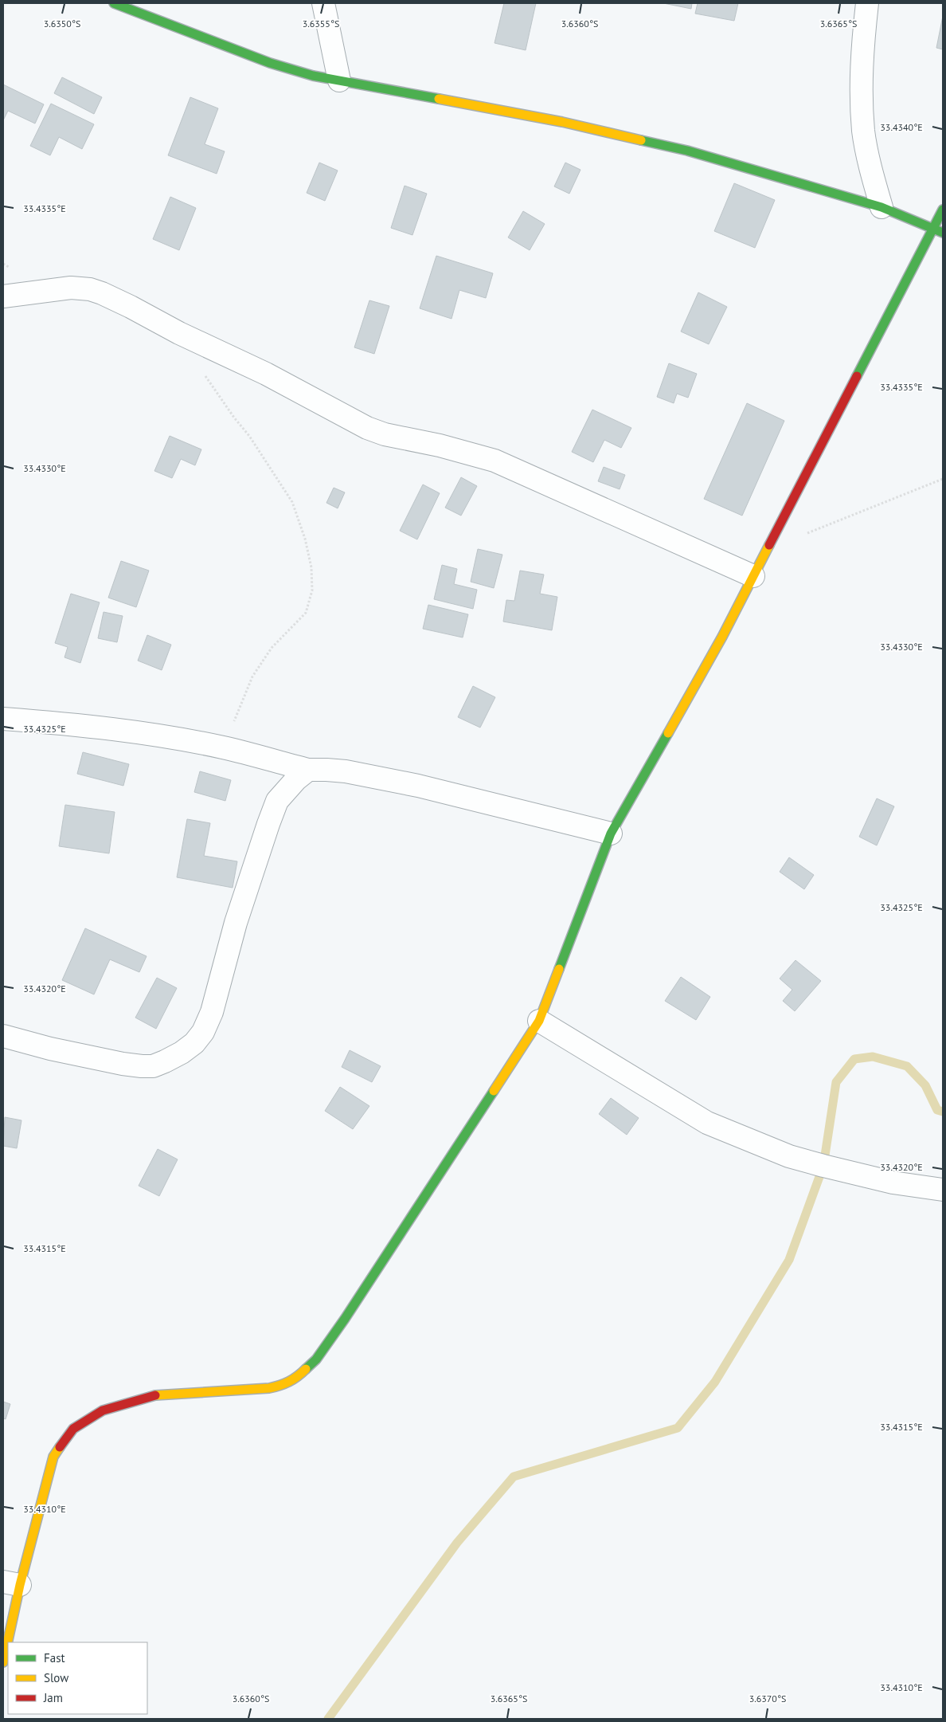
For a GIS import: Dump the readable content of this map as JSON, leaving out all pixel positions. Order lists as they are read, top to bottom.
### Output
{
  "legend": ["Fast", "Slow", "Jam"],
  "coordinates": [
    "3.6350°S",
    "3.6355°S",
    "3.6360°S",
    "3.6365°S",
    "33.4340°E",
    "33.4335°E",
    "33.4330°E",
    "33.4325°E",
    "33.4320°E",
    "33.4315°E",
    "33.4310°E",
    "3.6370°S"
  ]
}
